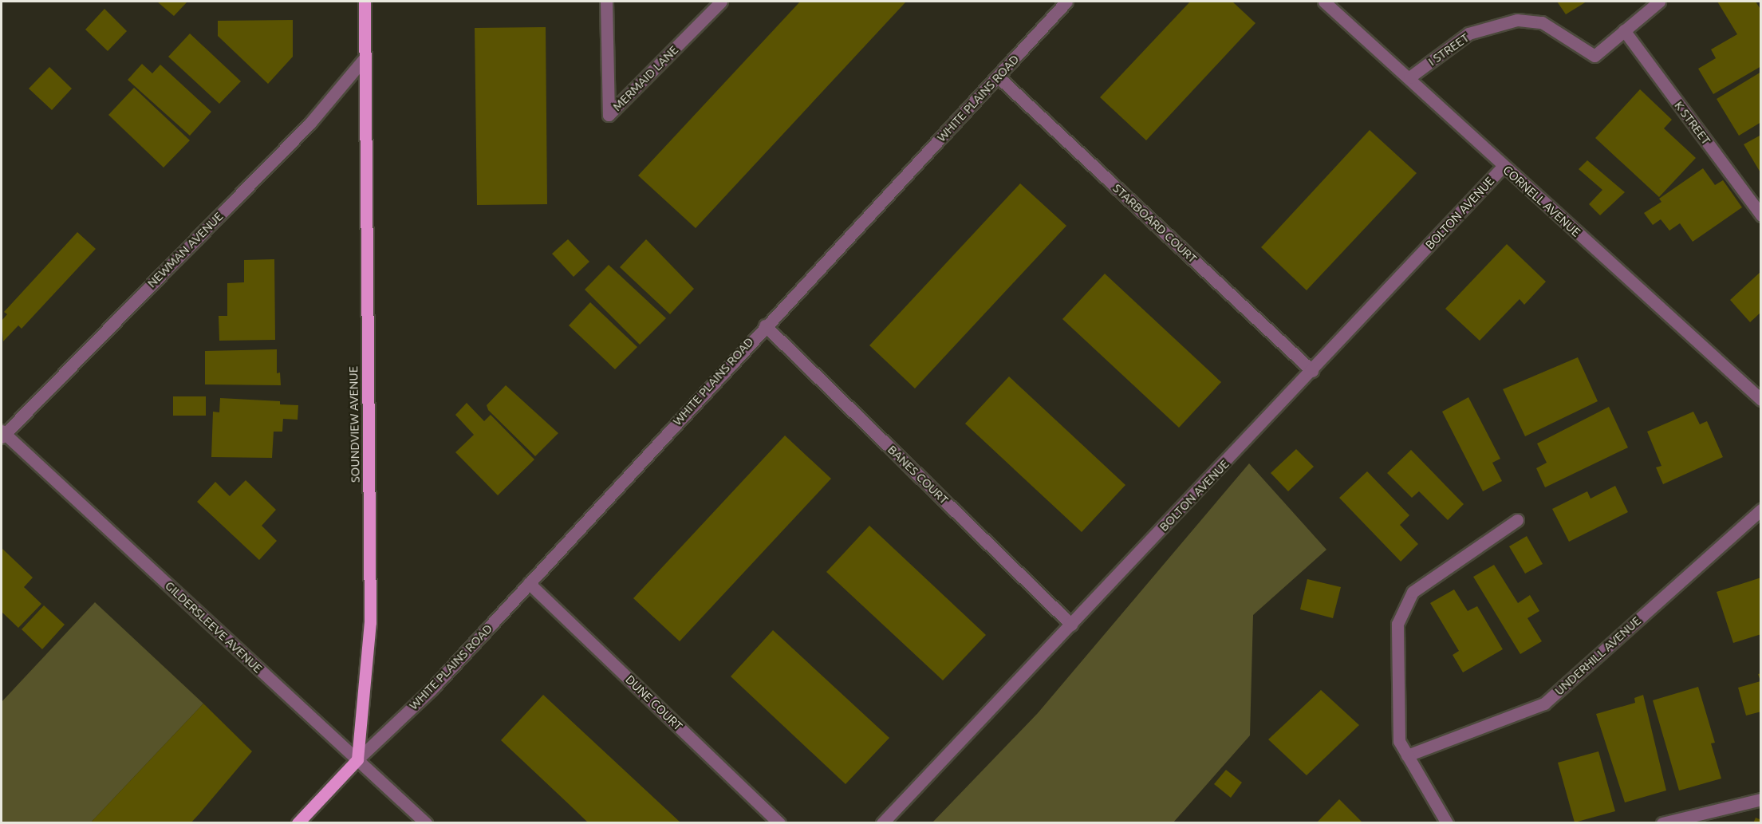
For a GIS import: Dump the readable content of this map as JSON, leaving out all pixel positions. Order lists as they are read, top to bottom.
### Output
{
  "streets": {
    "main road": ["SOUNDVIEW AVENUE"],
    "street": [
      "I STREET",
      "MERMAID LANE",
      "WHITE PLAINS ROAD",
      "K STREET",
      "CORNELL AVENUE",
      "BOLTON AVENUE",
      "STARBOARD COURT",
      "NEWMAN AVENUE",
      "BANES COURT",
      "GILDERSLEEVE AVENUE",
      "UNDERHILL AVENUE",
      "DUNE COURT"
    ]
  },
  "crossings": [
    ["I STREET", "K STREET"],
    ["I STREET", "CORNELL AVENUE"],
    ["WHITE PLAINS ROAD", "STARBOARD COURT"],
    ["WHITE PLAINS ROAD", "SOUNDVIEW AVENUE"],
    ["WHITE PLAINS ROAD", "BANES COURT"],
    ["WHITE PLAINS ROAD", "GILDERSLEEVE AVENUE"],
    ["WHITE PLAINS ROAD", "DUNE COURT"],
    ["CORNELL AVENUE", "BOLTON AVENUE"],
    ["BOLTON AVENUE", "STARBOARD COURT"],
    ["BOLTON AVENUE", "BANES COURT"],
    ["NEWMAN AVENUE", "SOUNDVIEW AVENUE"],
    ["NEWMAN AVENUE", "GILDERSLEEVE AVENUE"],
    ["SOUNDVIEW AVENUE", "GILDERSLEEVE AVENUE"]
  ]
}
